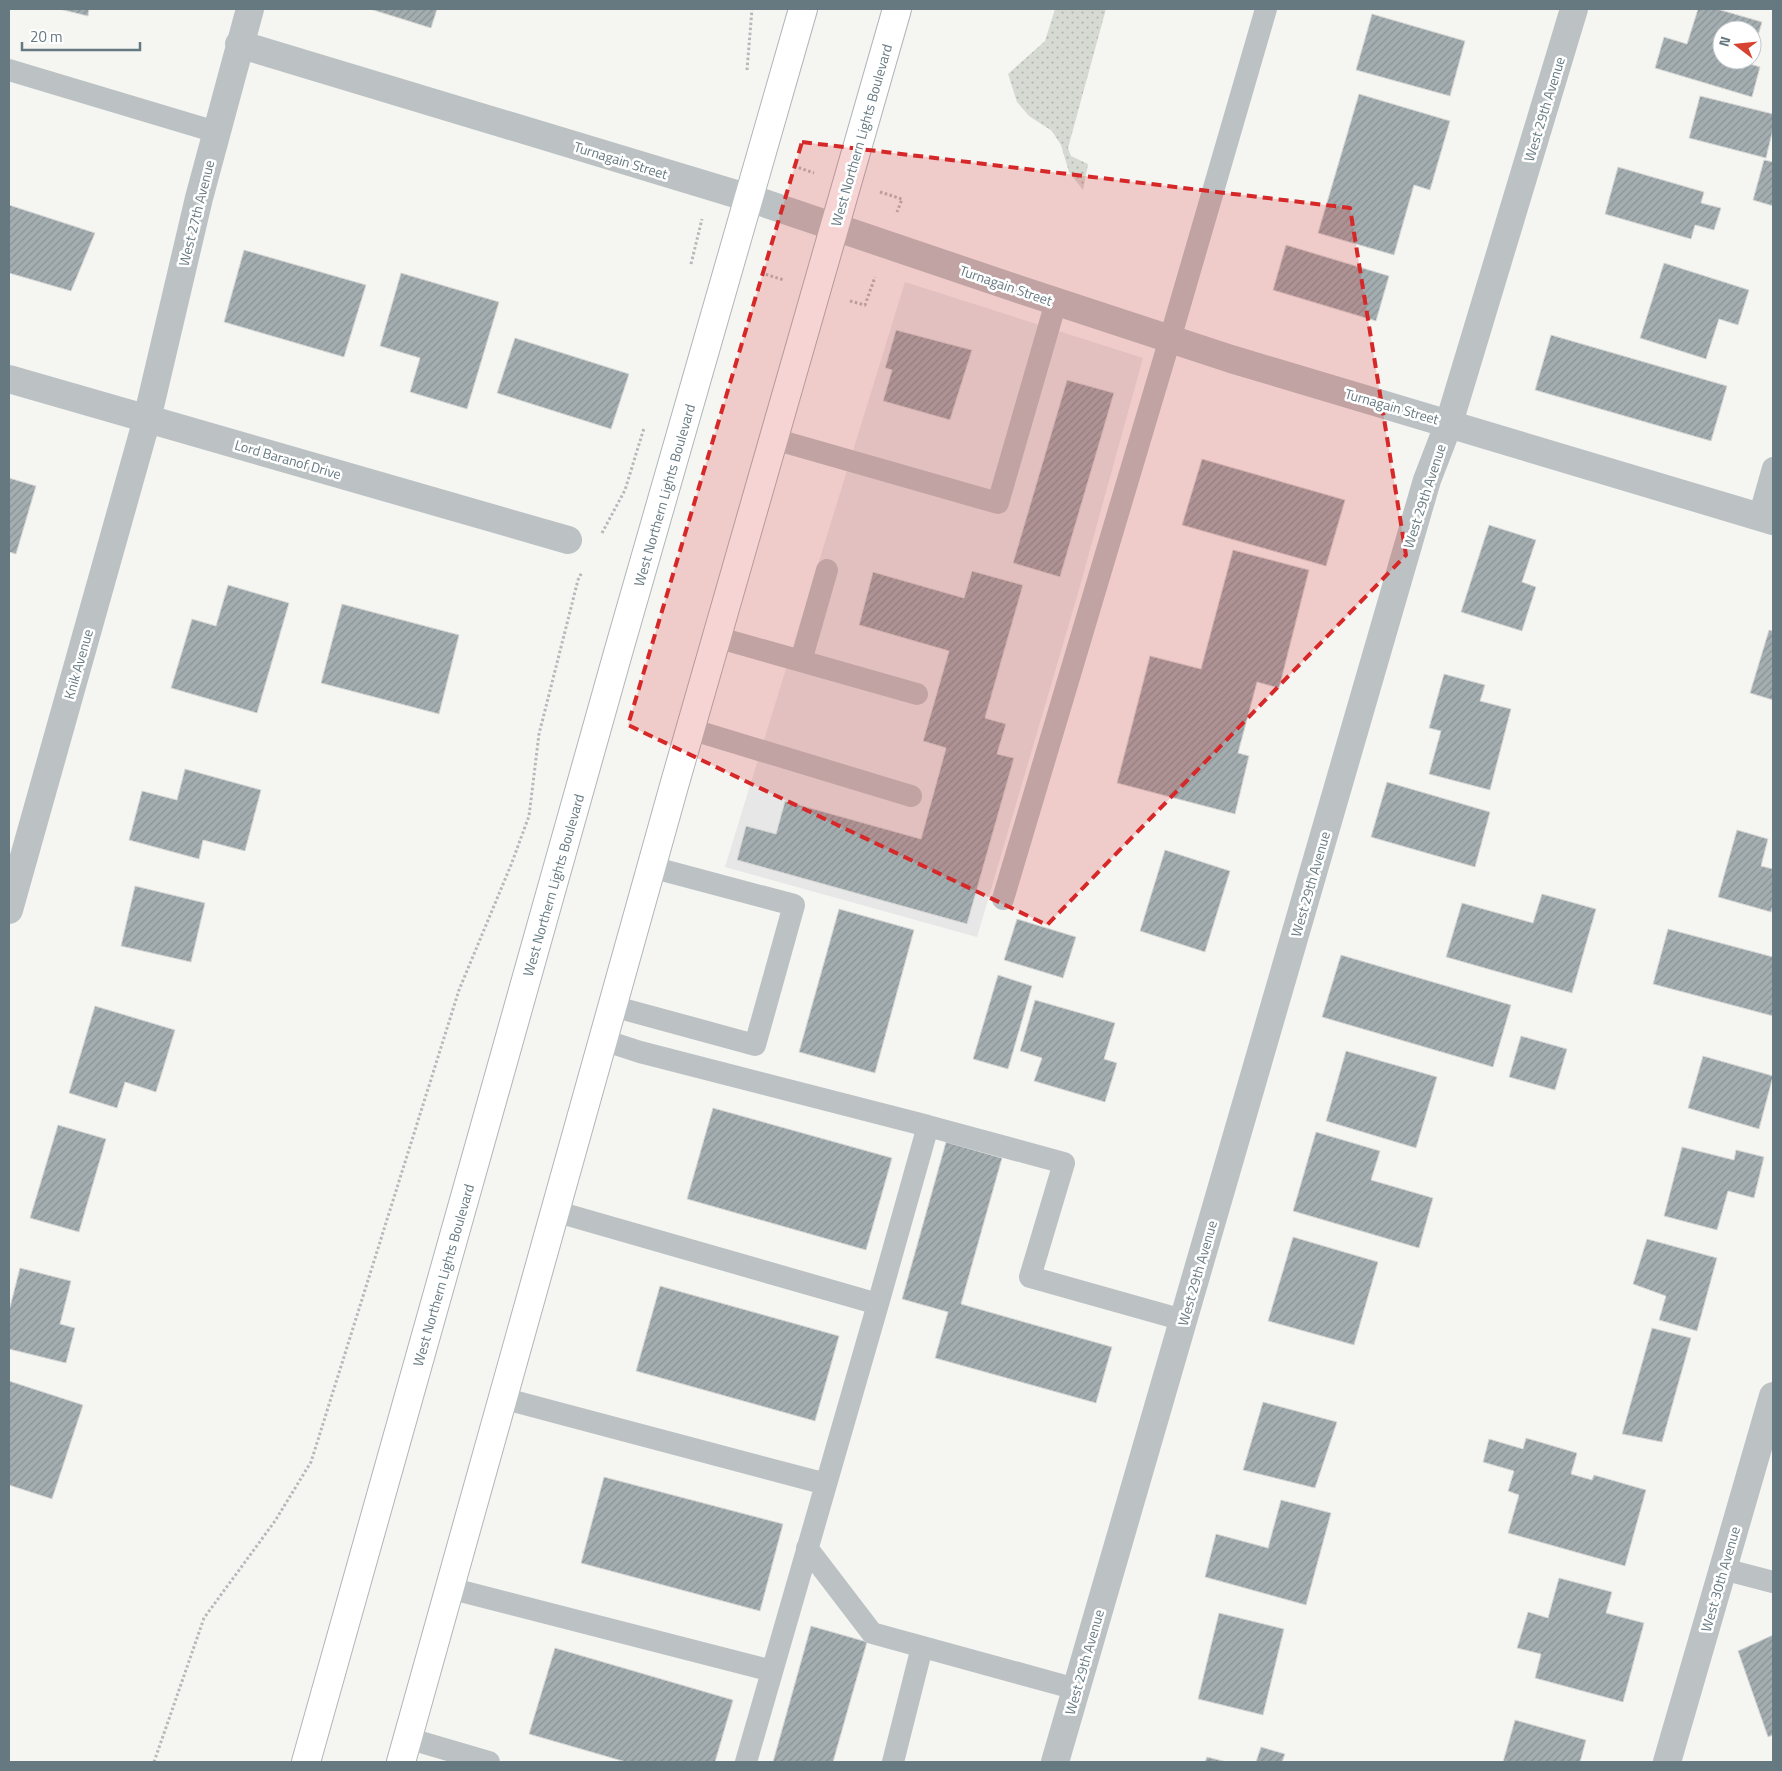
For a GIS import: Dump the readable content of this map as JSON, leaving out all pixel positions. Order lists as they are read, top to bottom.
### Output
{
  "streets": {
    "main road": ["West Northern Lights Boulevard"],
    "street": [
      "West 29th Avenue",
      "Turnagain Street",
      "West 27th Avenue",
      "Lord Baranof Drive",
      "Knik Avenue",
      "West 30th Avenue"
    ]
  },
  "crossings": [
    ["West 29th Avenue", "Turnagain Street"],
    ["West Northern Lights Boulevard", "Turnagain Street"],
    ["Turnagain Street", "West 27th Avenue"],
    ["West 27th Avenue", "Lord Baranof Drive"],
    ["West 27th Avenue", "Knik Avenue"],
    ["Lord Baranof Drive", "Knik Avenue"]
  ],
  "scale_bar": "20 m",
  "north": "left"
}
